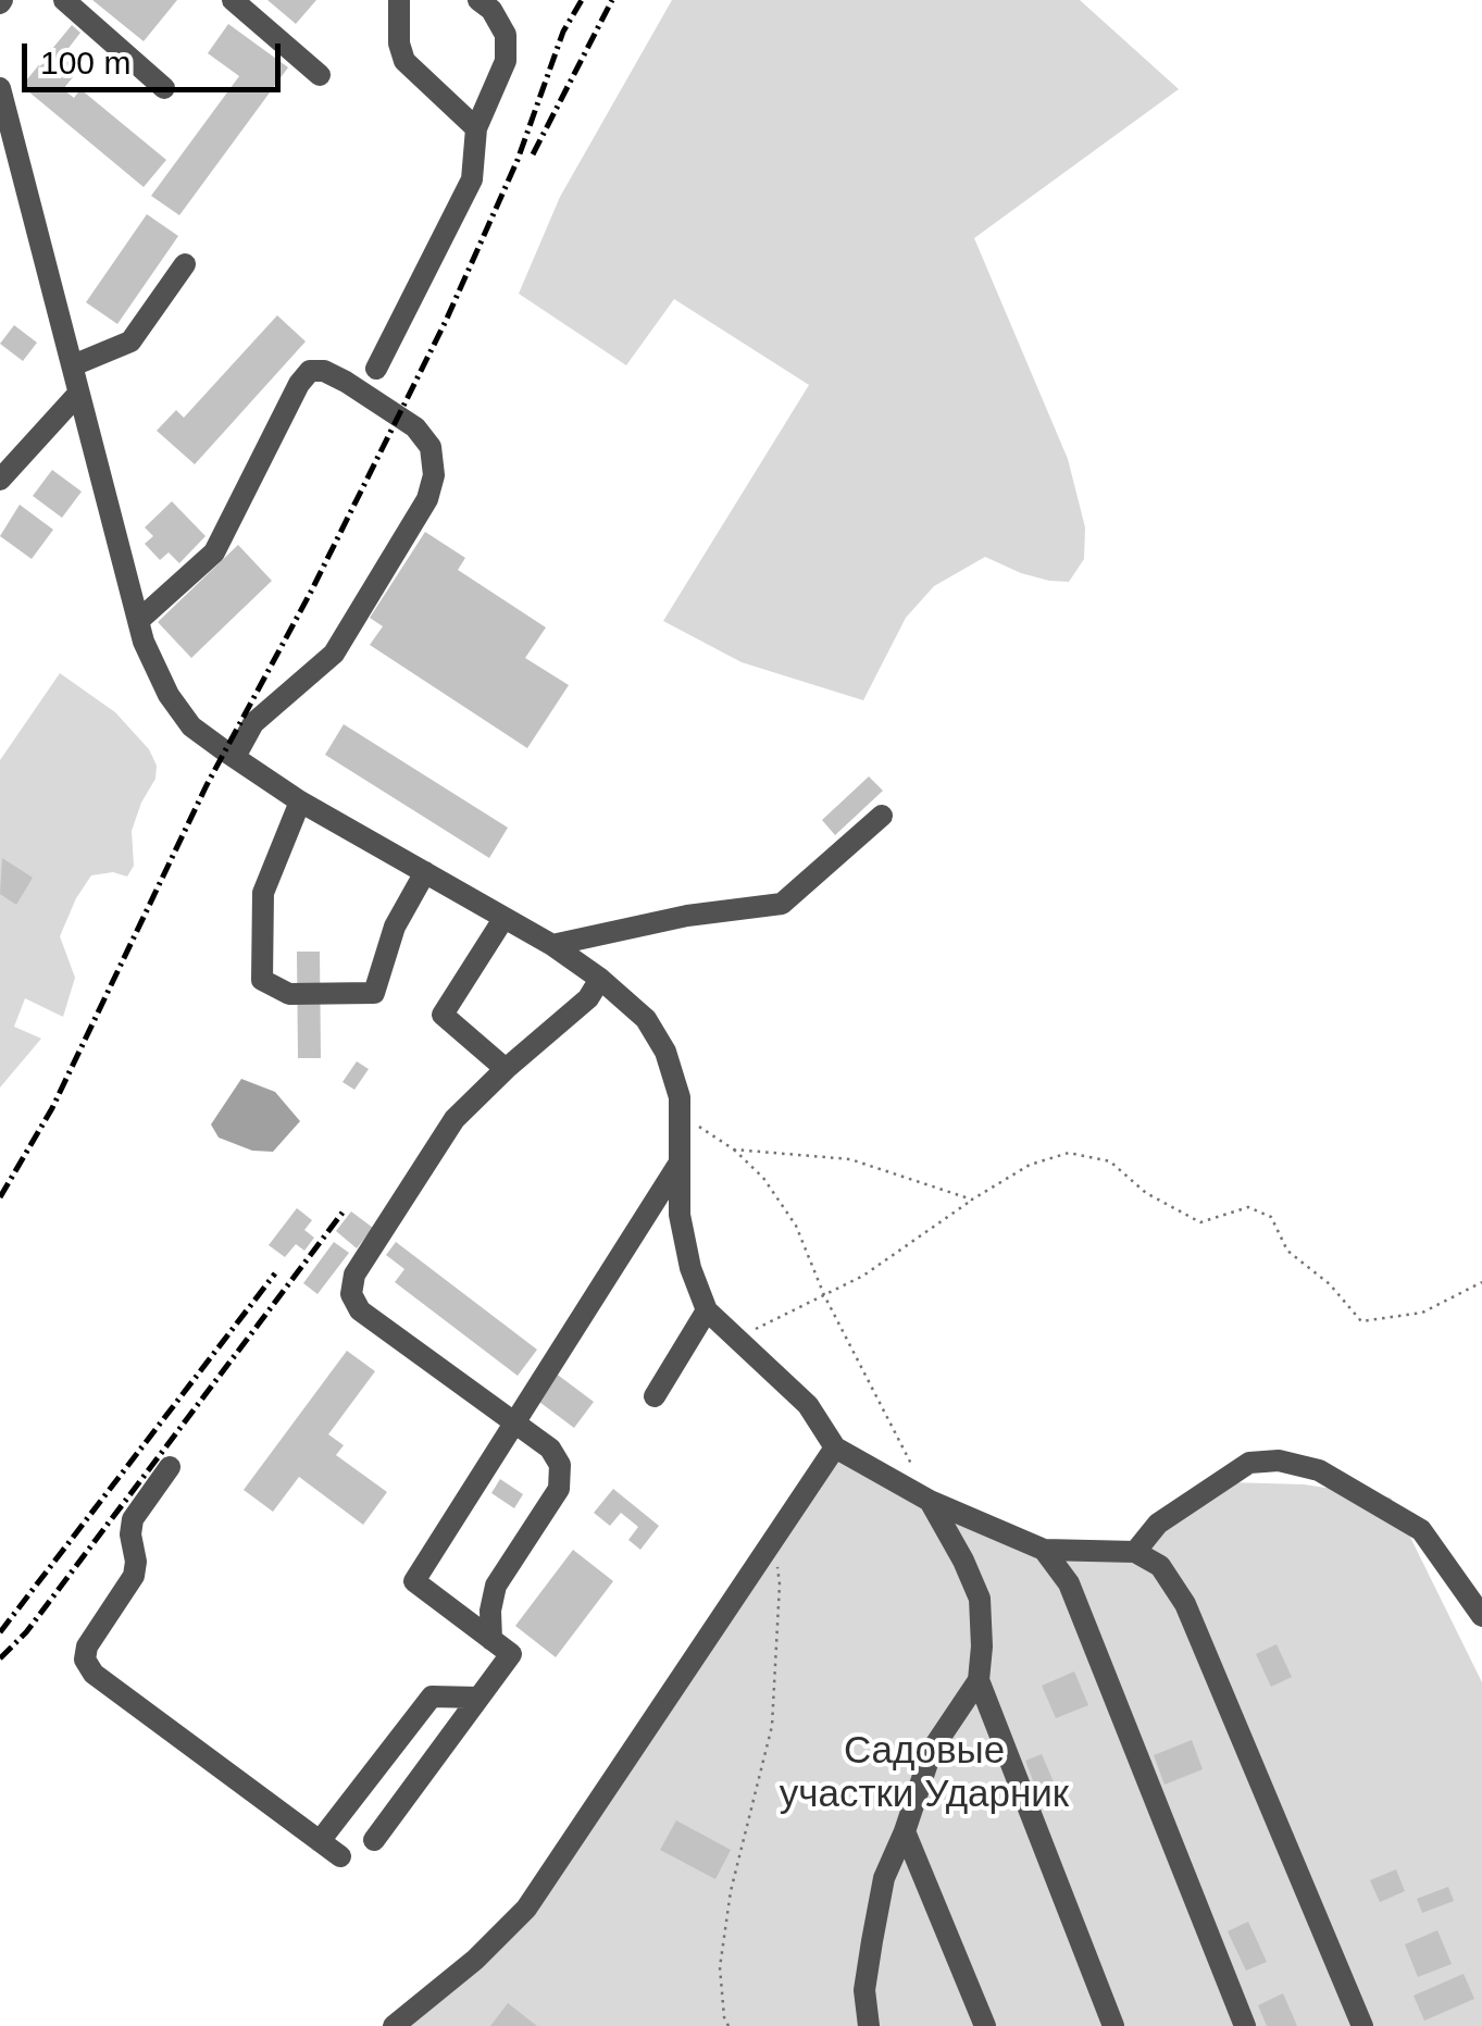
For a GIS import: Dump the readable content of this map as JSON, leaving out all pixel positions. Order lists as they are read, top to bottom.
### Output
{
  "parks": ["Садовые участки Ударник"],
  "scale_bar": "100 m"
}
